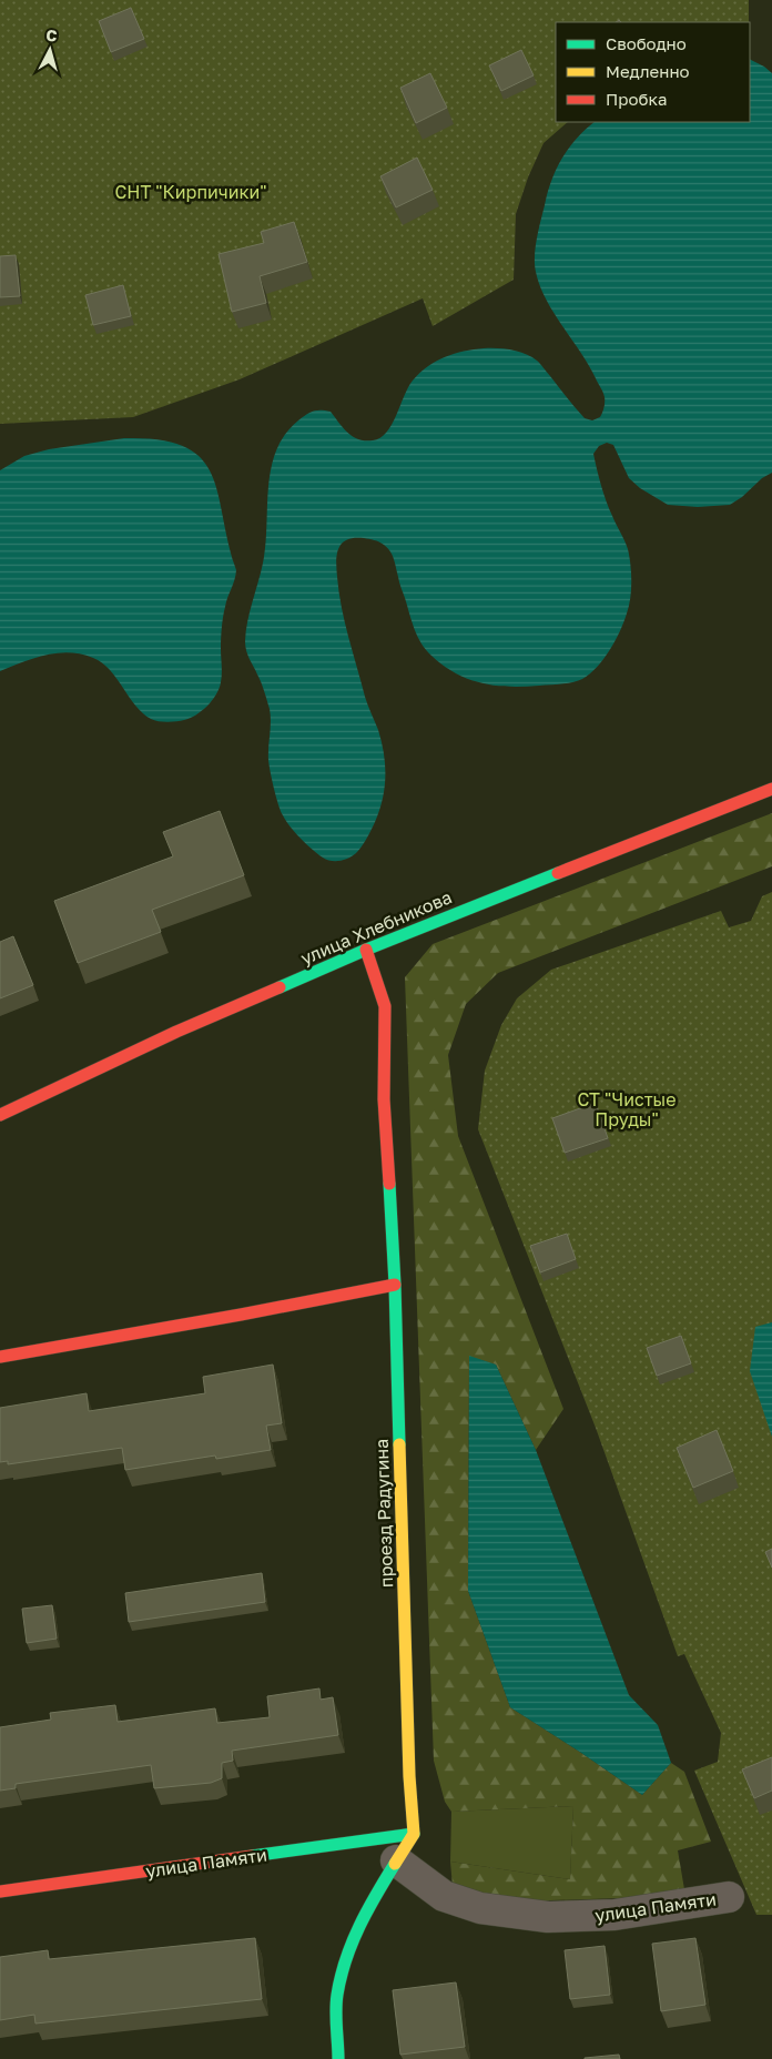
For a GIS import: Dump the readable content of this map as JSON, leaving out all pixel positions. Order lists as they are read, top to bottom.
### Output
{
  "streets": {
    "street": ["улица Хлебникова", "проезд Радугина", "улица Памяти"]
  },
  "crossings": [
    ["улица Хлебникова", "проезд Радугина"],
    ["проезд Радугина", "улица Памяти"]
  ],
  "parks": ["СНТ \"Кирпичики\"", "СТ \"Чистые Пруды\""],
  "legend": ["Свободно", "Медленно", "Пробка"],
  "north": "top"
}
